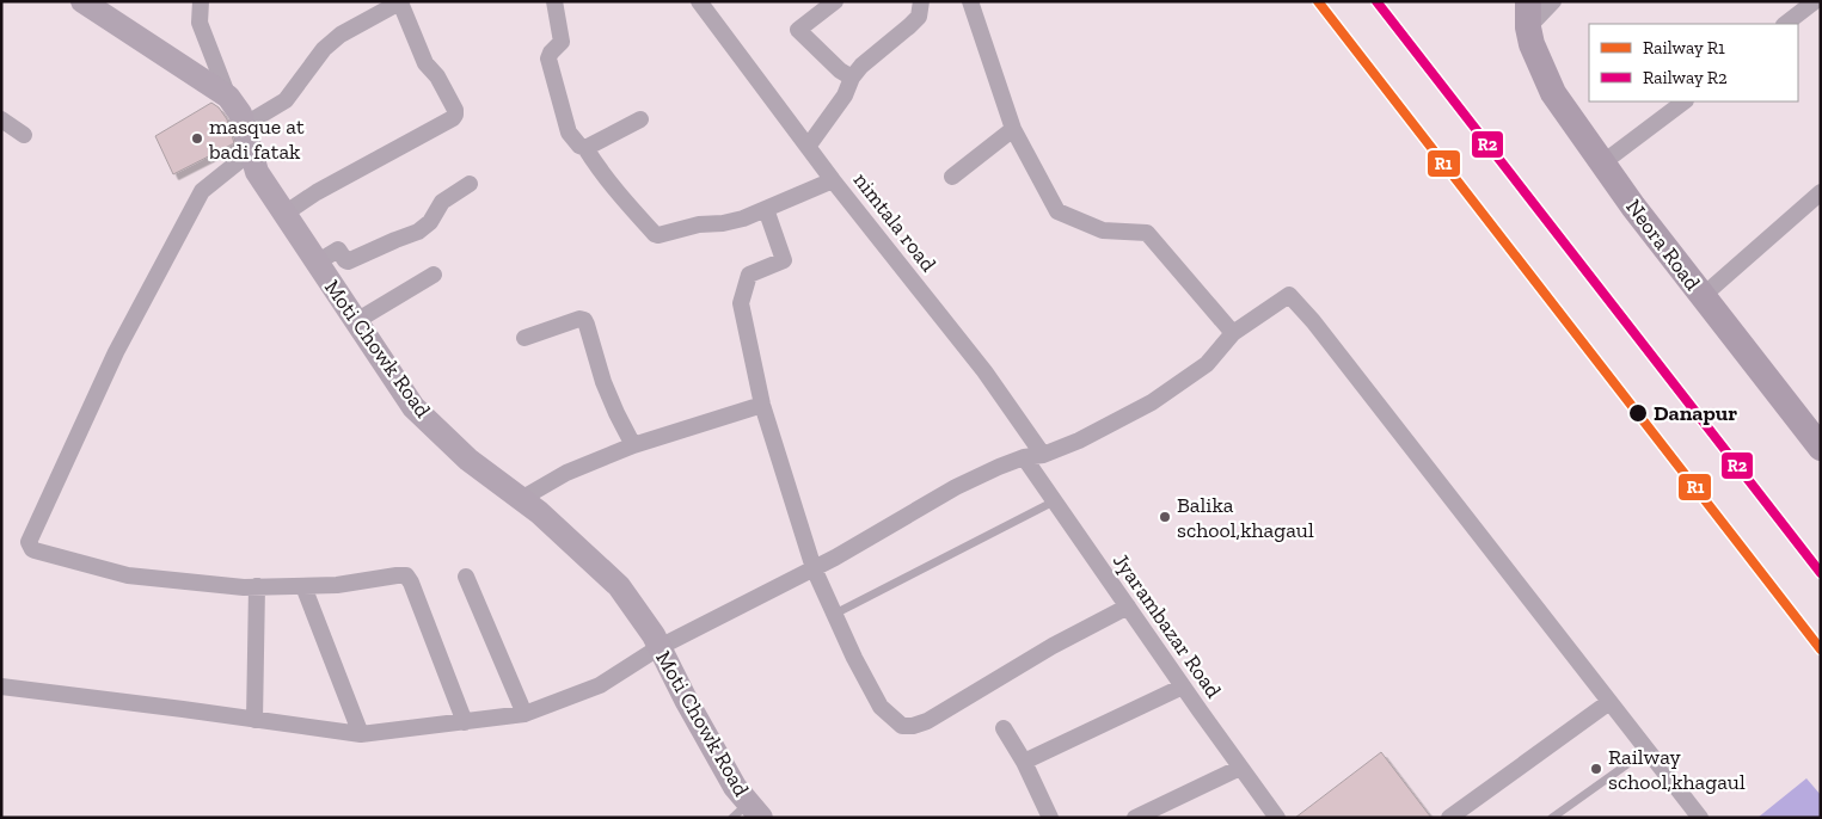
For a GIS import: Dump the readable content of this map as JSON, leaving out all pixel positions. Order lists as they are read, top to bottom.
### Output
{
  "streets": {
    "main road": ["Neora Road"],
    "street": ["nimtala road", "Moti Chowk Road", "Jyarambazar Road"]
  },
  "places": [
    "masque at badi fatak",
    "Danapur",
    "Balika school,khagaul",
    "Railway school,khagaul"
  ],
  "lines": ["rail line R1", "rail line R2"],
  "legend": ["Railway R1", "Railway R2"]
}
